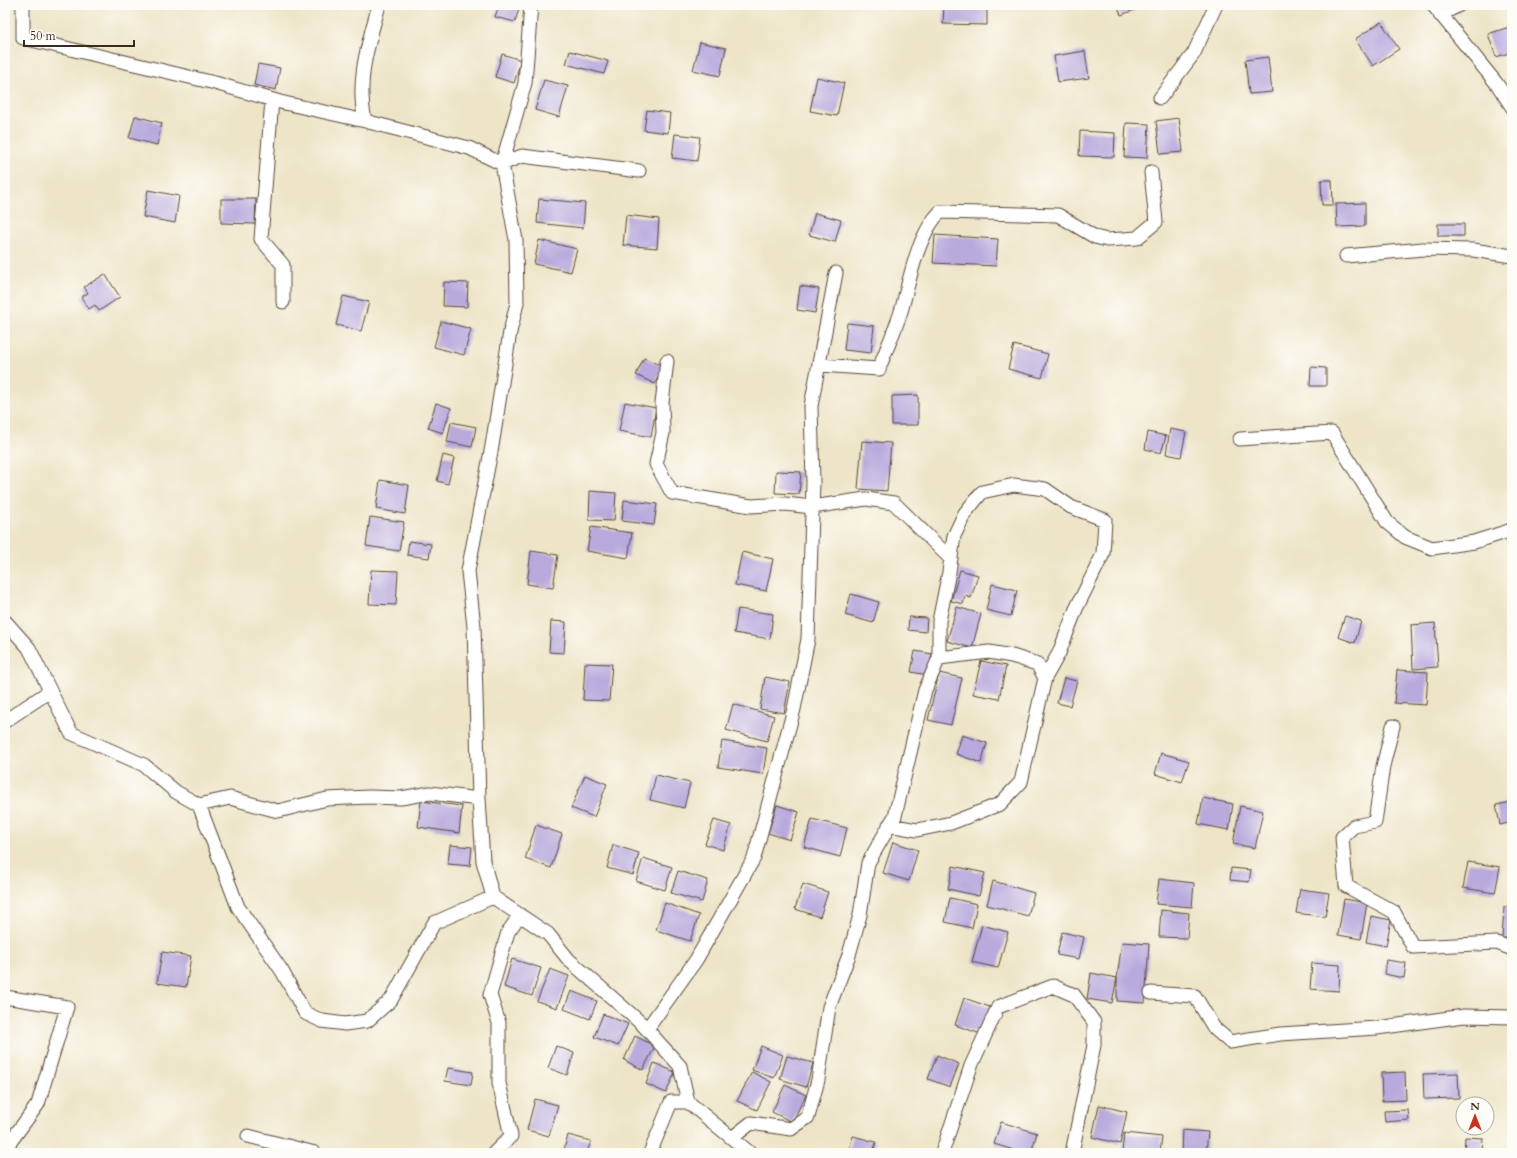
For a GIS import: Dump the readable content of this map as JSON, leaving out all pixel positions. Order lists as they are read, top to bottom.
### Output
{
  "scale_bar": "50 m",
  "north": "top"
}
